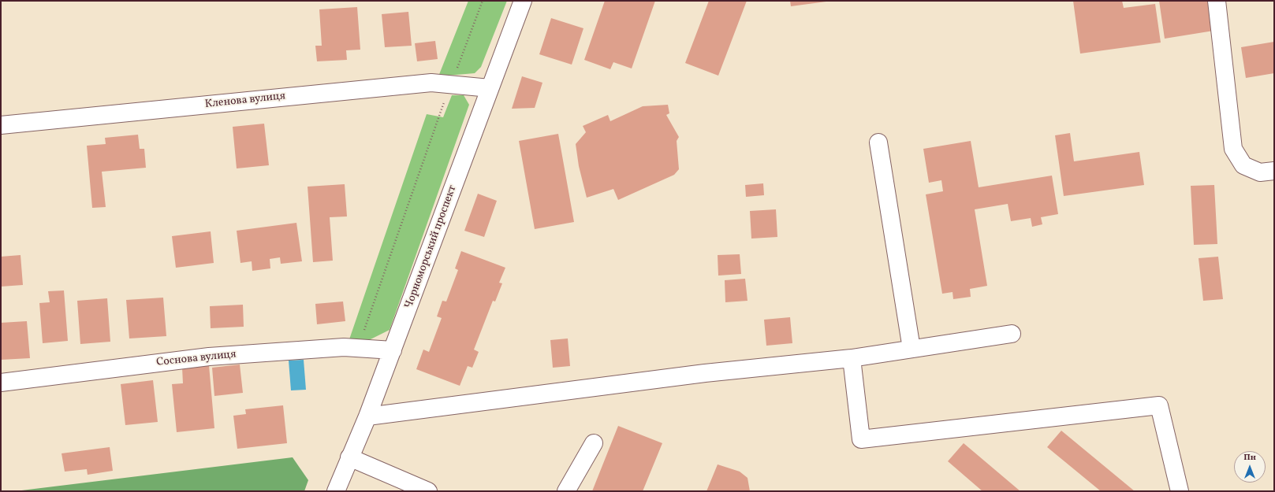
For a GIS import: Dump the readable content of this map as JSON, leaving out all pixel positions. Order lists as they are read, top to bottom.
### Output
{
  "streets": {
    "street": ["Кленова вулиця", "Чорноморський проспект", "Соснова вулиця"]
  },
  "crossings": [
    ["Кленова вулиця", "Чорноморський проспект"],
    ["Чорноморський проспект", "Соснова вулиця"]
  ],
  "north": "top"
}
